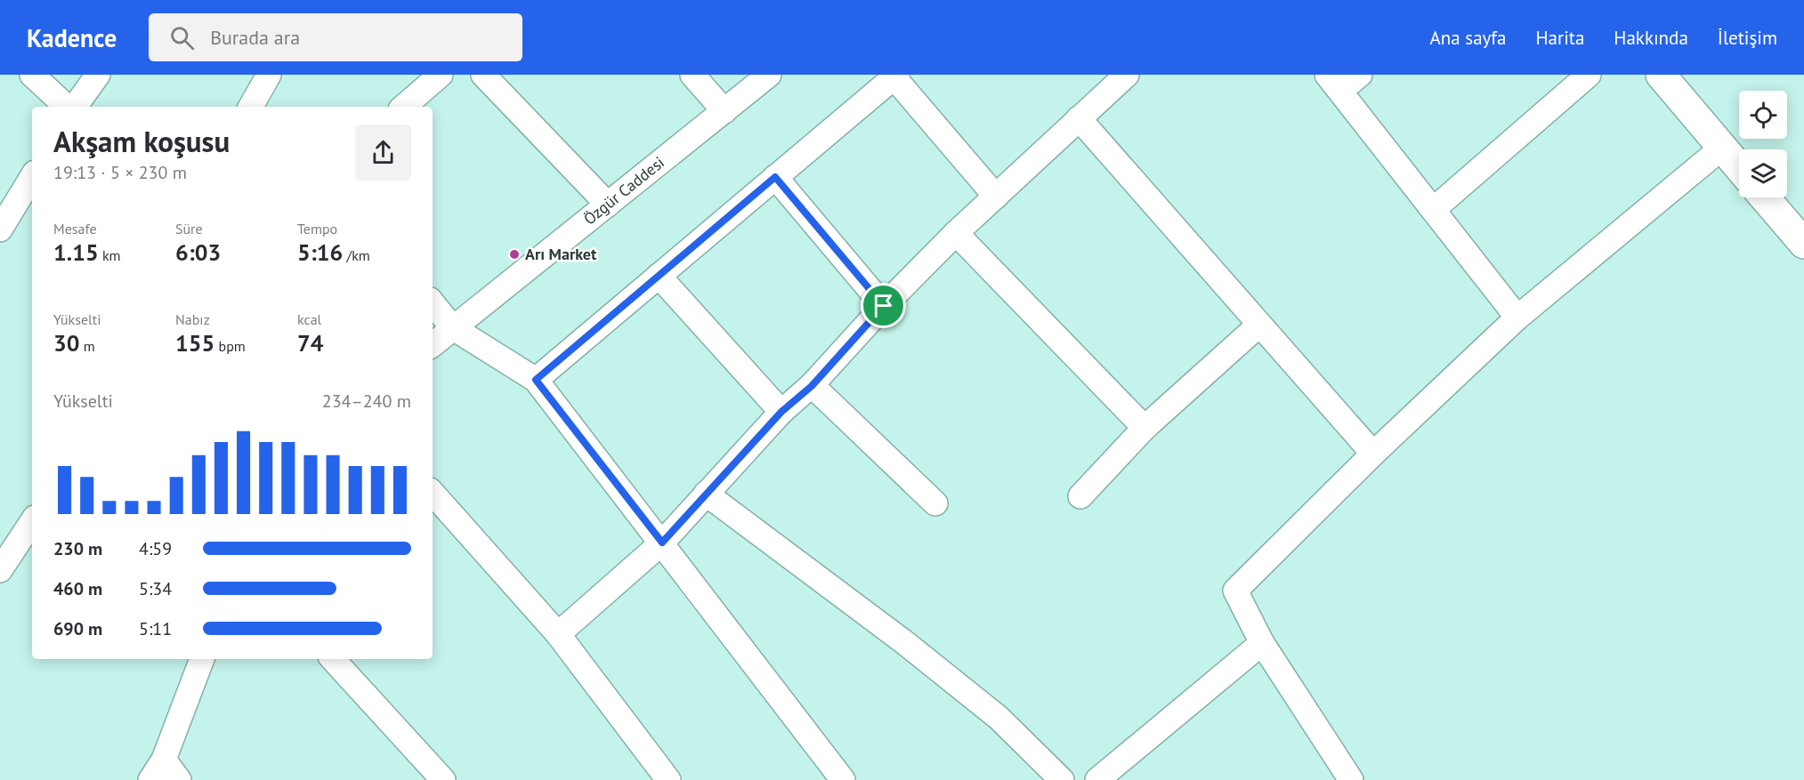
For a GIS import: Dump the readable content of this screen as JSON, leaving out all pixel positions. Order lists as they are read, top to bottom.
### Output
{
  "streets": {
    "street": ["Özgür Caddesi"]
  },
  "places": ["Arı Market"],
  "page": {
    "header": "Kadence",
    "search": "Burada ara",
    "nav": [
      "Ana sayfa",
      "Harita",
      "Hakkında",
      "İletişim"
    ],
    "heading": ["Akşam koşusu", "19:13 · 5 × 230 m"],
    "stats": [
      ["Mesafe", "1.15 km"],
      ["Süre", "6:03"],
      ["Tempo", "5:16 /km"],
      ["Yükselti", "30 m"],
      ["Nabız", "155 bpm"],
      ["kcal", "74"]
    ],
    "chart": ["Yükselti", "234–240 m"],
    "list": [
      {
        "name": "230 m",
        "note": "4:59"
      },
      {
        "name": "460 m",
        "note": "5:34"
      },
      {
        "name": "690 m",
        "note": "5:11"
      }
    ]
  }
}
